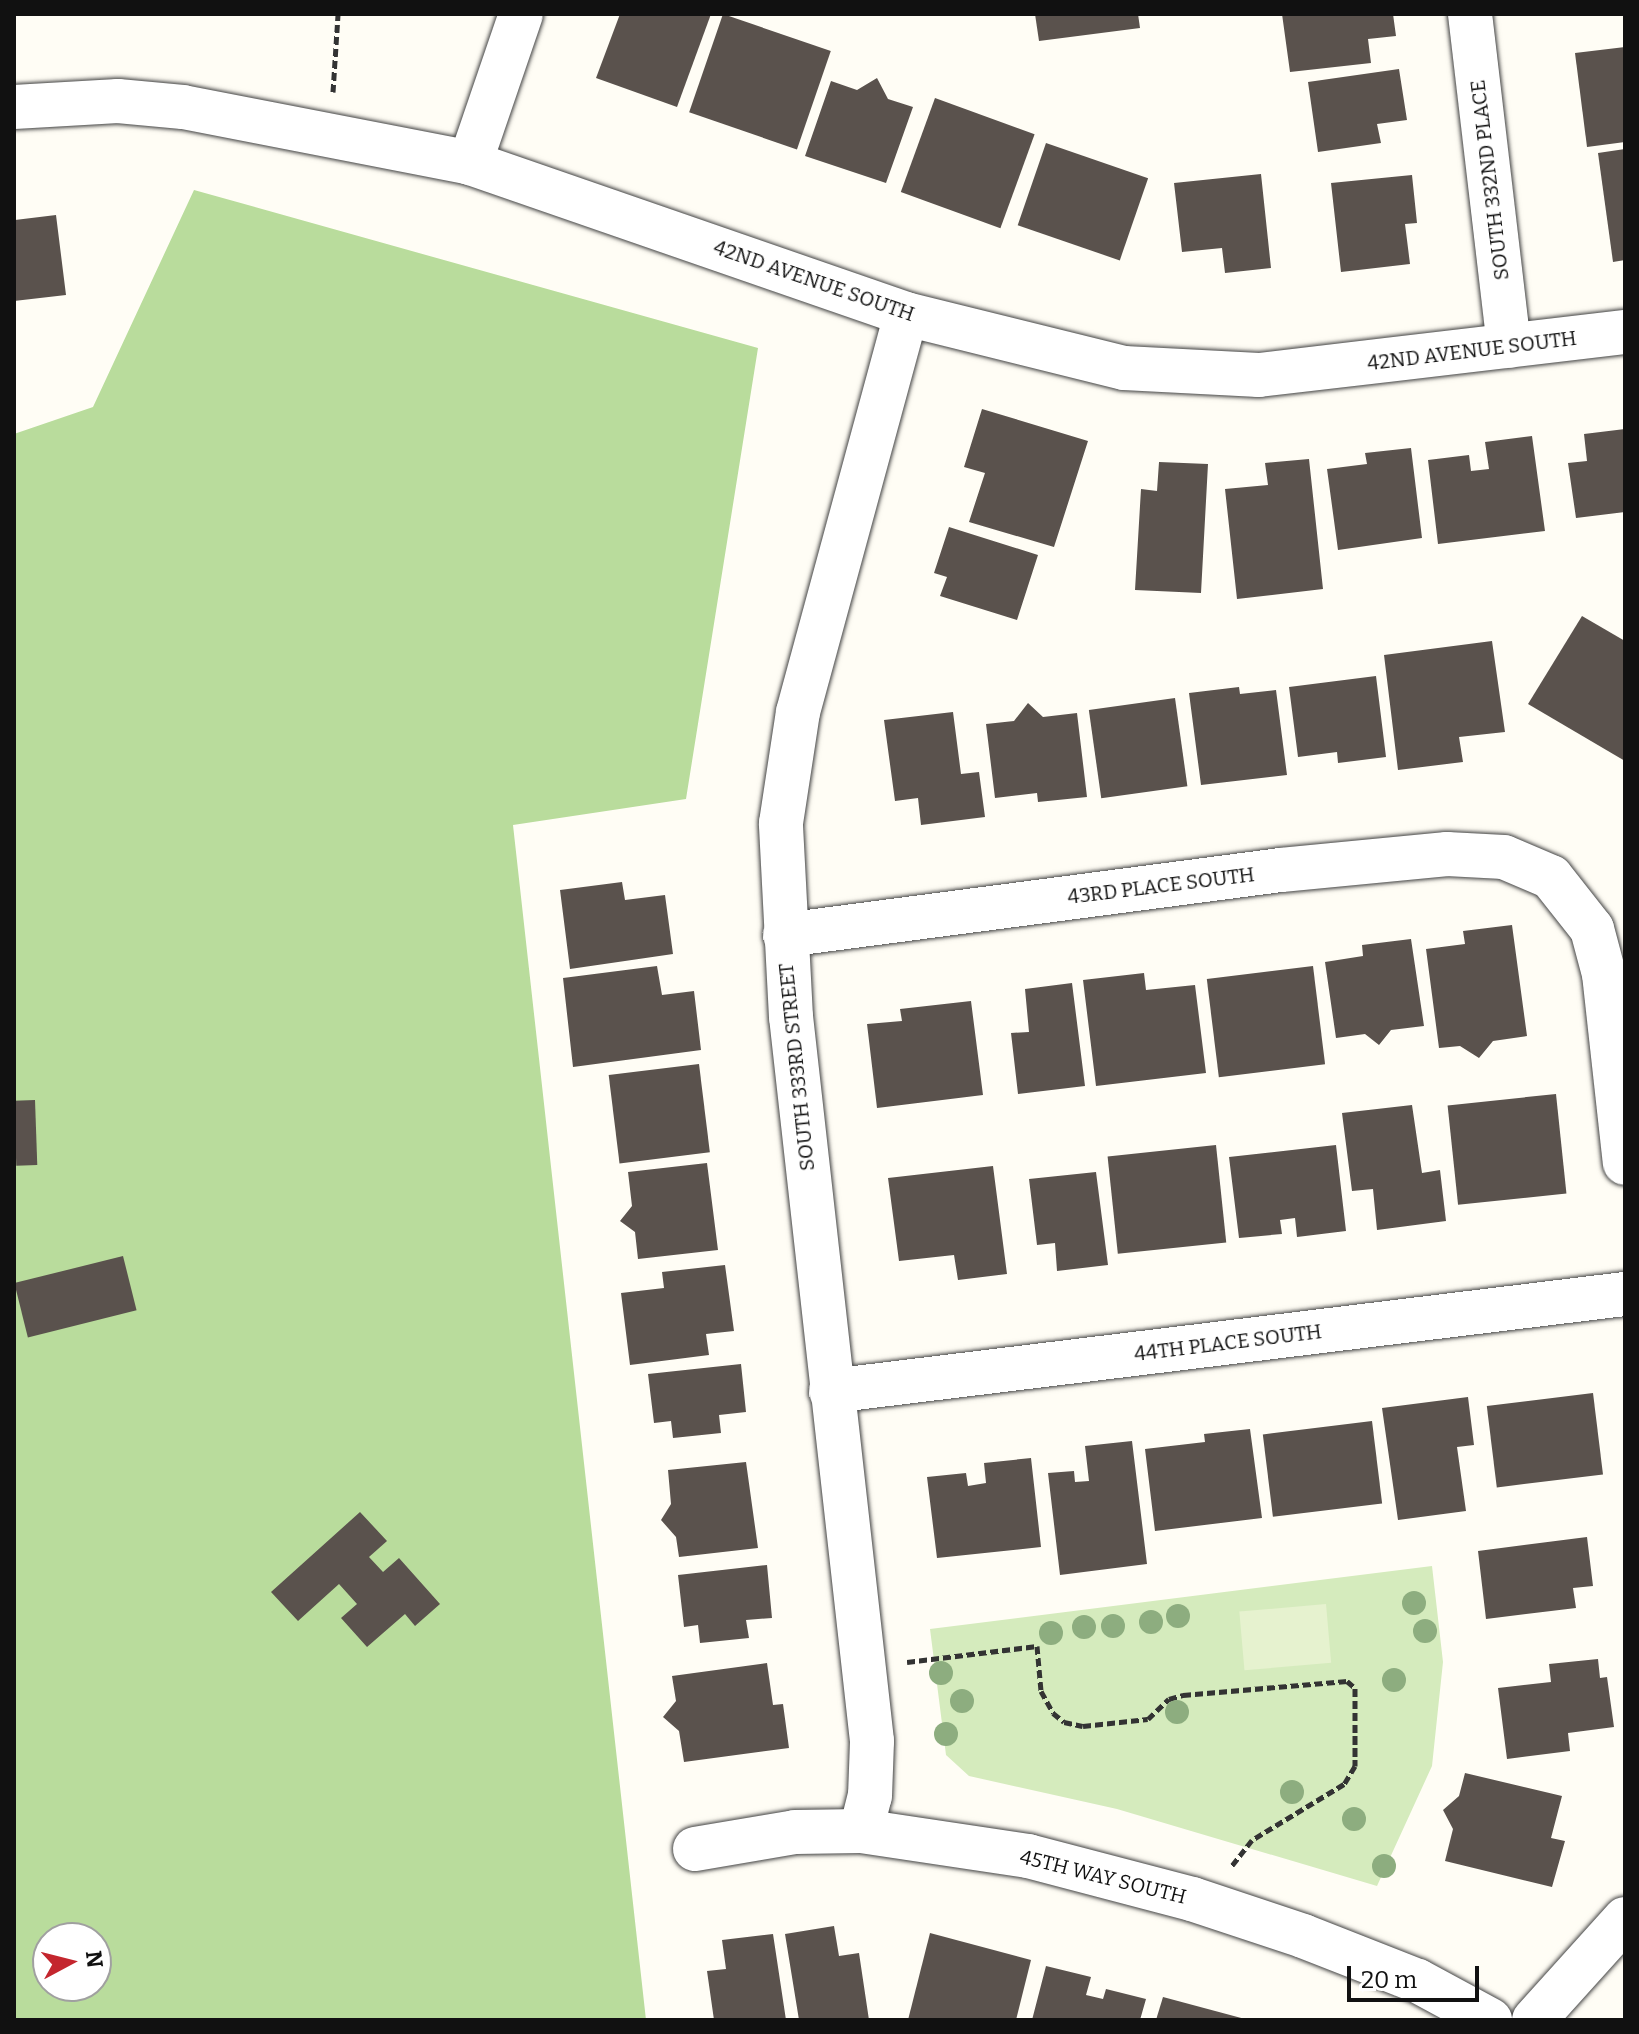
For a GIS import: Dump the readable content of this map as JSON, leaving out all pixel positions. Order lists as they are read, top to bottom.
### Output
{
  "streets": {
    "street": [
      "SOUTH 332ND PLACE",
      "42ND AVENUE SOUTH",
      "43RD PLACE SOUTH",
      "SOUTH 333RD STREET",
      "44TH PLACE SOUTH",
      "45TH WAY SOUTH"
    ]
  },
  "crossings": [
    ["SOUTH 332ND PLACE", "42ND AVENUE SOUTH"],
    ["42ND AVENUE SOUTH", "SOUTH 333RD STREET"],
    ["43RD PLACE SOUTH", "SOUTH 333RD STREET"],
    ["SOUTH 333RD STREET", "44TH PLACE SOUTH"],
    ["SOUTH 333RD STREET", "45TH WAY SOUTH"]
  ],
  "scale_bar": "20 m",
  "north": "right"
}
